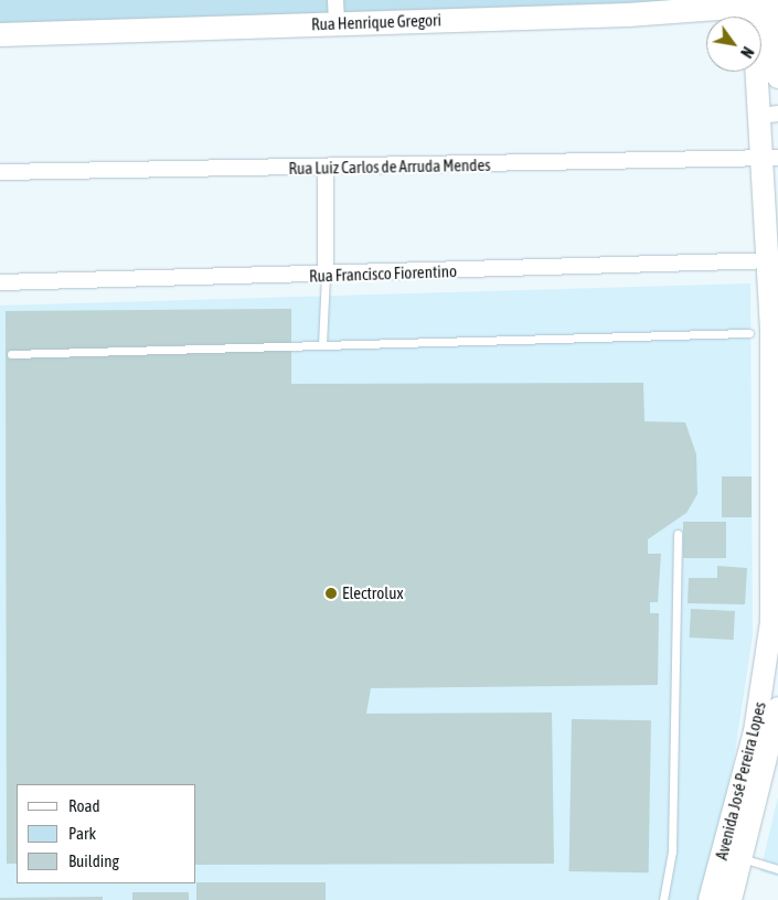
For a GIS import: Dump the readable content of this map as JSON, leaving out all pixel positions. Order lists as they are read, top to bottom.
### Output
{
  "streets": {
    "main road": ["Rua Henrique Gregori", "Avenida José Pereira Lopes"],
    "street": ["Rua Luiz Carlos de Arruda Mendes", "Rua Francisco Fiorentino"]
  },
  "crossings": [
    ["Rua Henrique Gregori", "Avenida José Pereira Lopes"],
    ["Rua Luiz Carlos de Arruda Mendes", "Avenida José Pereira Lopes"],
    ["Rua Francisco Fiorentino", "Avenida José Pereira Lopes"]
  ],
  "places": ["Electrolux"],
  "legend": ["Road", "Park", "Building"],
  "north": "bottom right"
}
